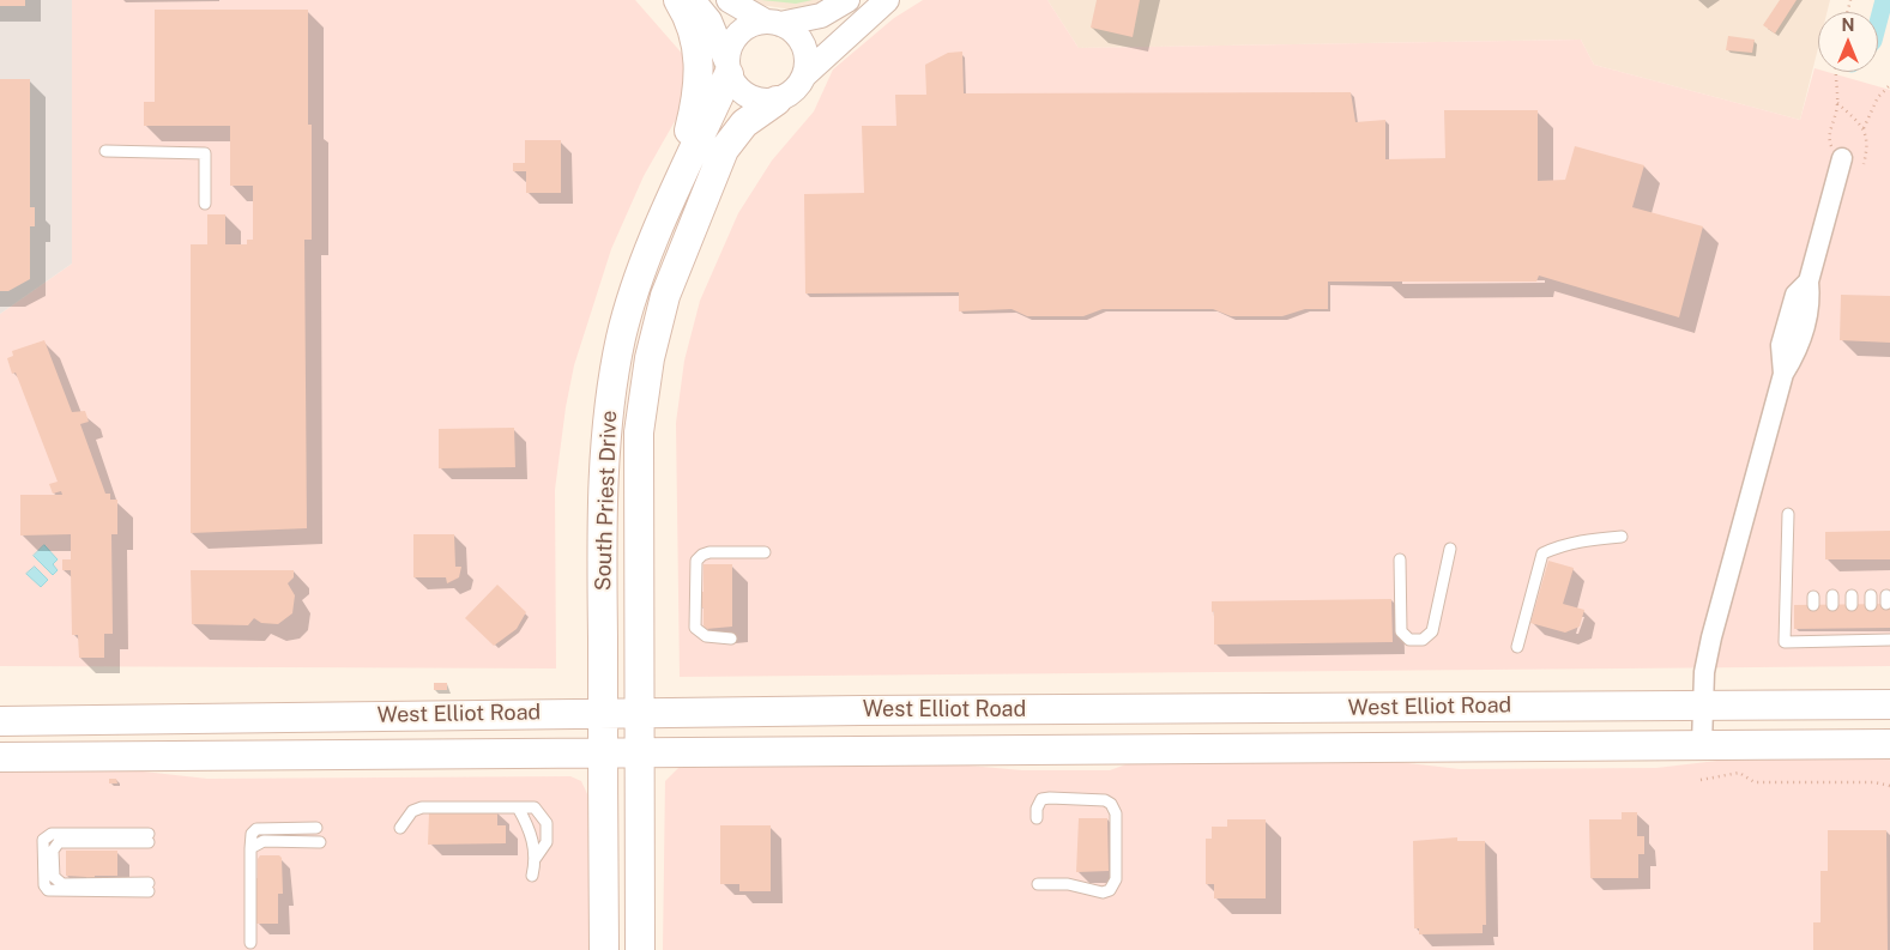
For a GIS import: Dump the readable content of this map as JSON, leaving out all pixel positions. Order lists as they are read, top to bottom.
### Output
{
  "streets": {
    "main road": ["South Priest Drive", "West Elliot Road"]
  },
  "crossings": [
    ["South Priest Drive", "West Elliot Road"]
  ],
  "north": "top"
}
